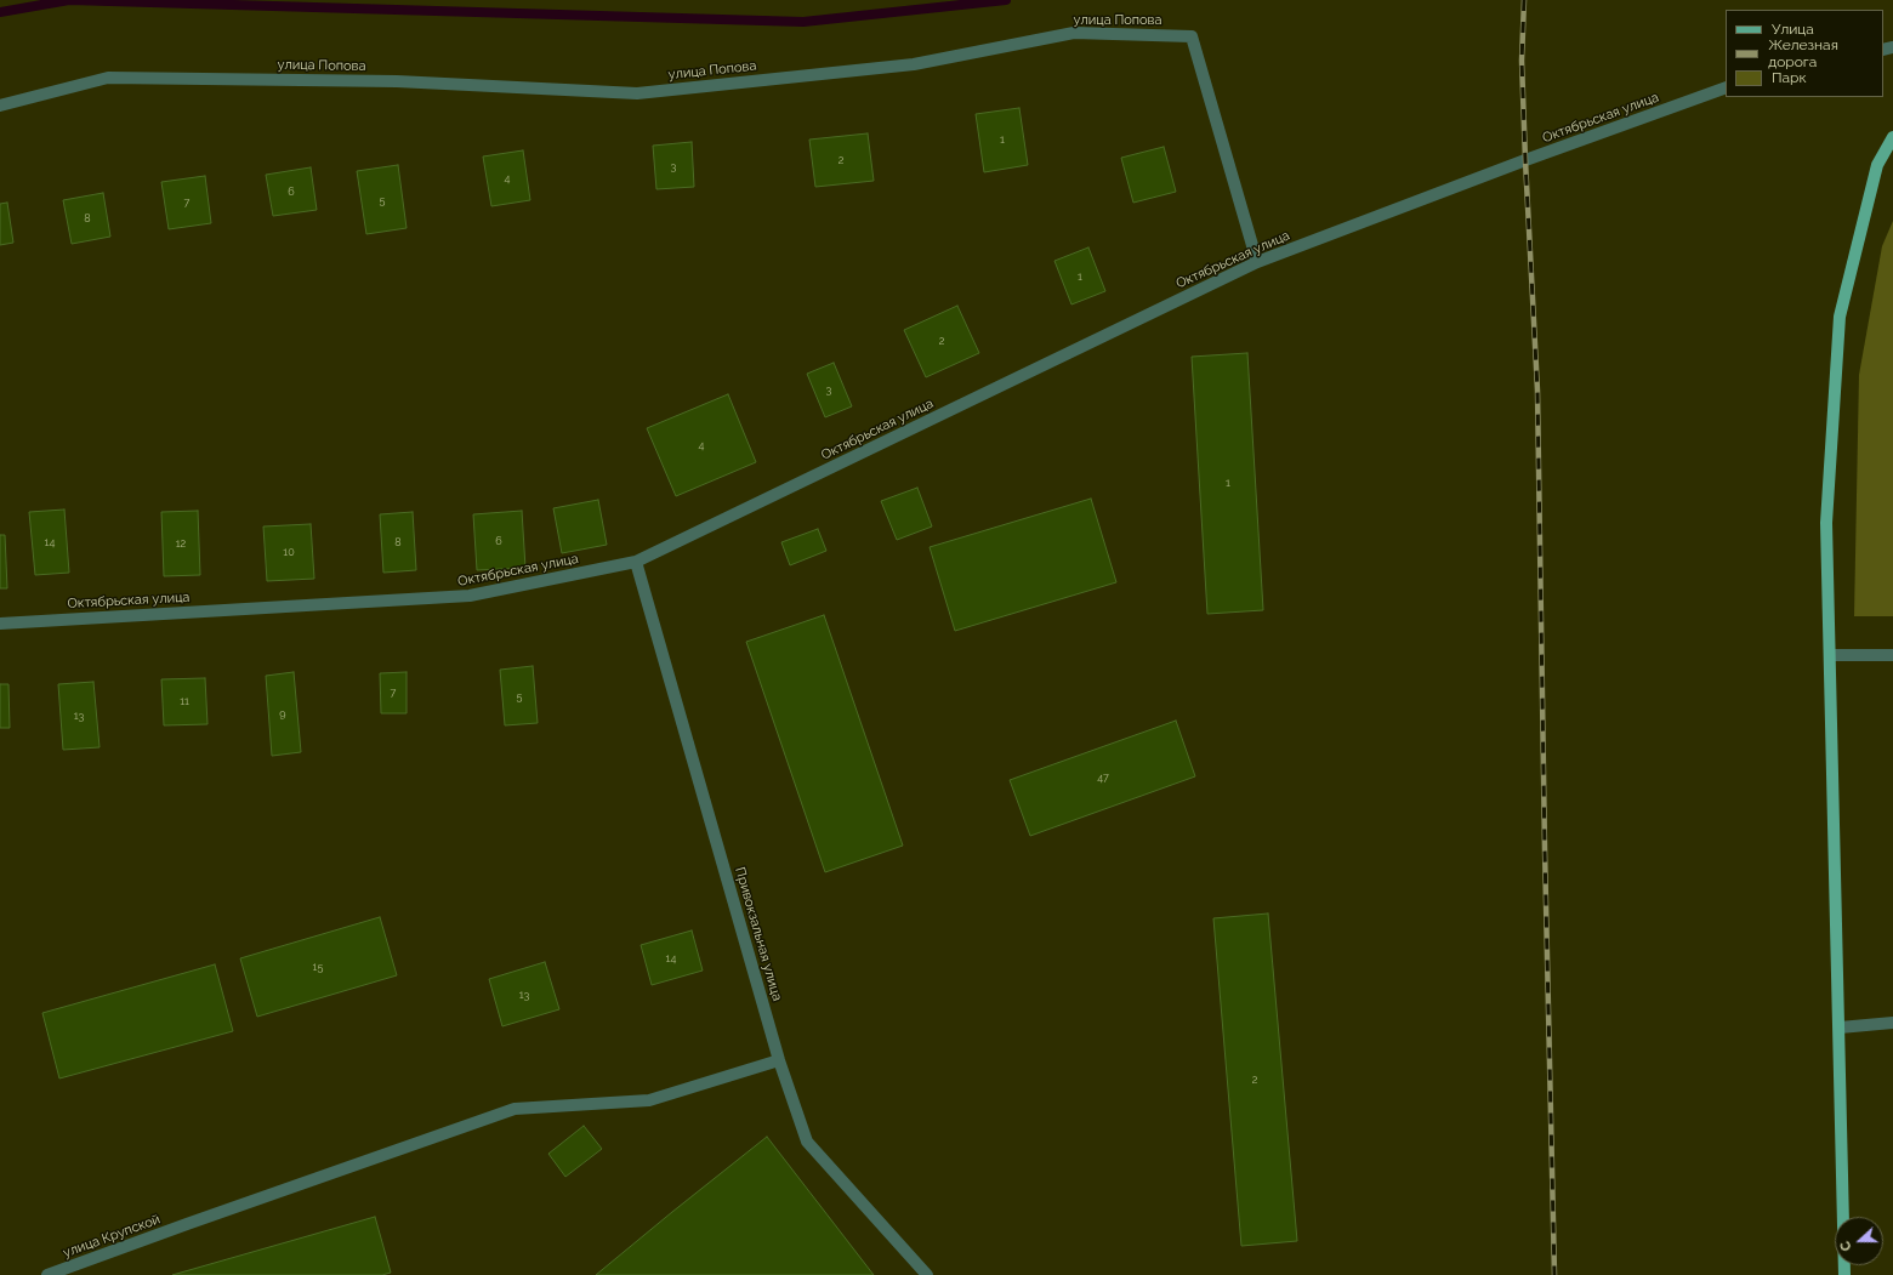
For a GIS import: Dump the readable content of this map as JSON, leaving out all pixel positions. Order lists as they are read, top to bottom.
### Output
{
  "streets": {
    "street": [
      "улица Попова",
      "Октябрьская улица",
      "Привокзальная улица",
      "улица Крупской"
    ]
  },
  "crossings": [
    ["улица Попова", "Октябрьская улица"],
    ["Октябрьская улица", "Привокзальная улица"],
    ["Привокзальная улица", "улица Крупской"]
  ],
  "house_numbers": [
    "1",
    "2",
    "3",
    "4",
    "6",
    "5",
    "7",
    "8",
    "1",
    "2",
    "3",
    "4",
    "1",
    "6",
    "14",
    "8",
    "12",
    "10",
    "7",
    "5",
    "11",
    "9",
    "13",
    "47",
    "14",
    "15",
    "13",
    "2"
  ],
  "legend": ["Улица", "Железная дорога", "Парк"],
  "north": "left"
}
